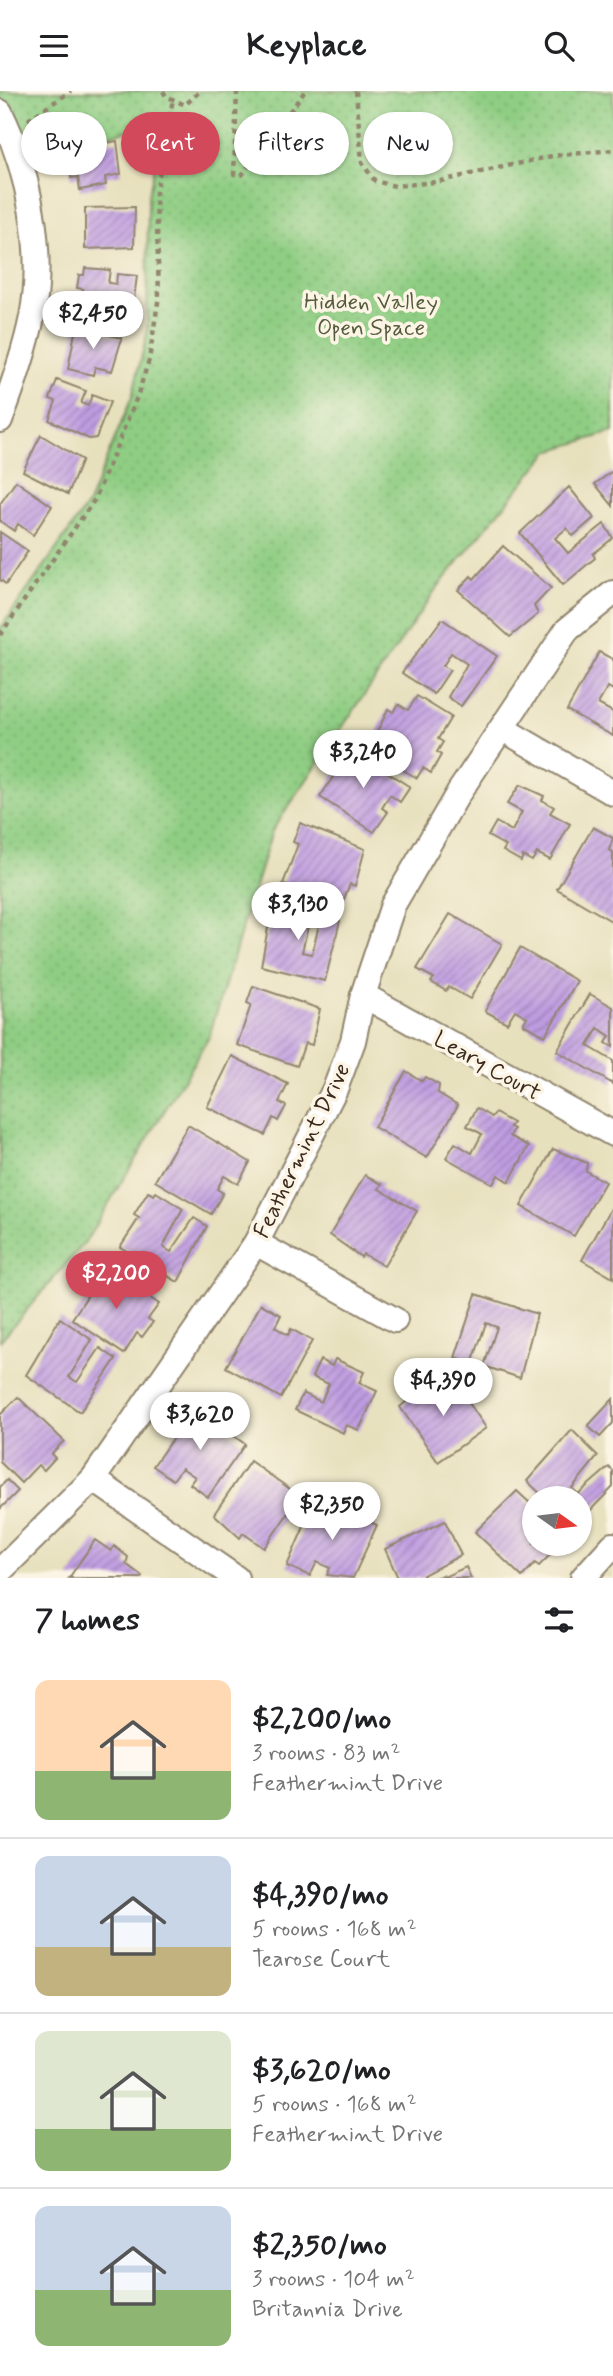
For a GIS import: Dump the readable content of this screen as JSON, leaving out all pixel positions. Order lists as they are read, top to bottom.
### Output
{
  "streets": {
    "street": ["Leary Court", "Feathermint Drive"]
  },
  "crossings": [
    ["Leary Court", "Feathermint Drive"]
  ],
  "parks": ["Hidden Valley Open Space"],
  "north": "right",
  "page": {
    "header": "Keyplace",
    "chip": [
      "Buy",
      "Rent",
      "Filters",
      "New"
    ],
    "price": [
      "$2,450",
      "$3,240",
      "$3,130",
      "$2,200",
      "$4,390",
      "$3,620",
      "$2,350"
    ],
    "heading": "7 homes",
    "list": [
      {
        "name": "$2,200/mo",
        "note": "3 rooms · 83 m² · Feathermint Drive"
      },
      {
        "name": "$4,390/mo",
        "note": "5 rooms · 168 m² · Tearose Court"
      },
      {
        "name": "$3,620/mo",
        "note": "5 rooms · 168 m² · Feathermint Drive"
      },
      {
        "name": "$2,350/mo",
        "note": "3 rooms · 104 m² · Britannia Drive"
      }
    ]
  }
}
